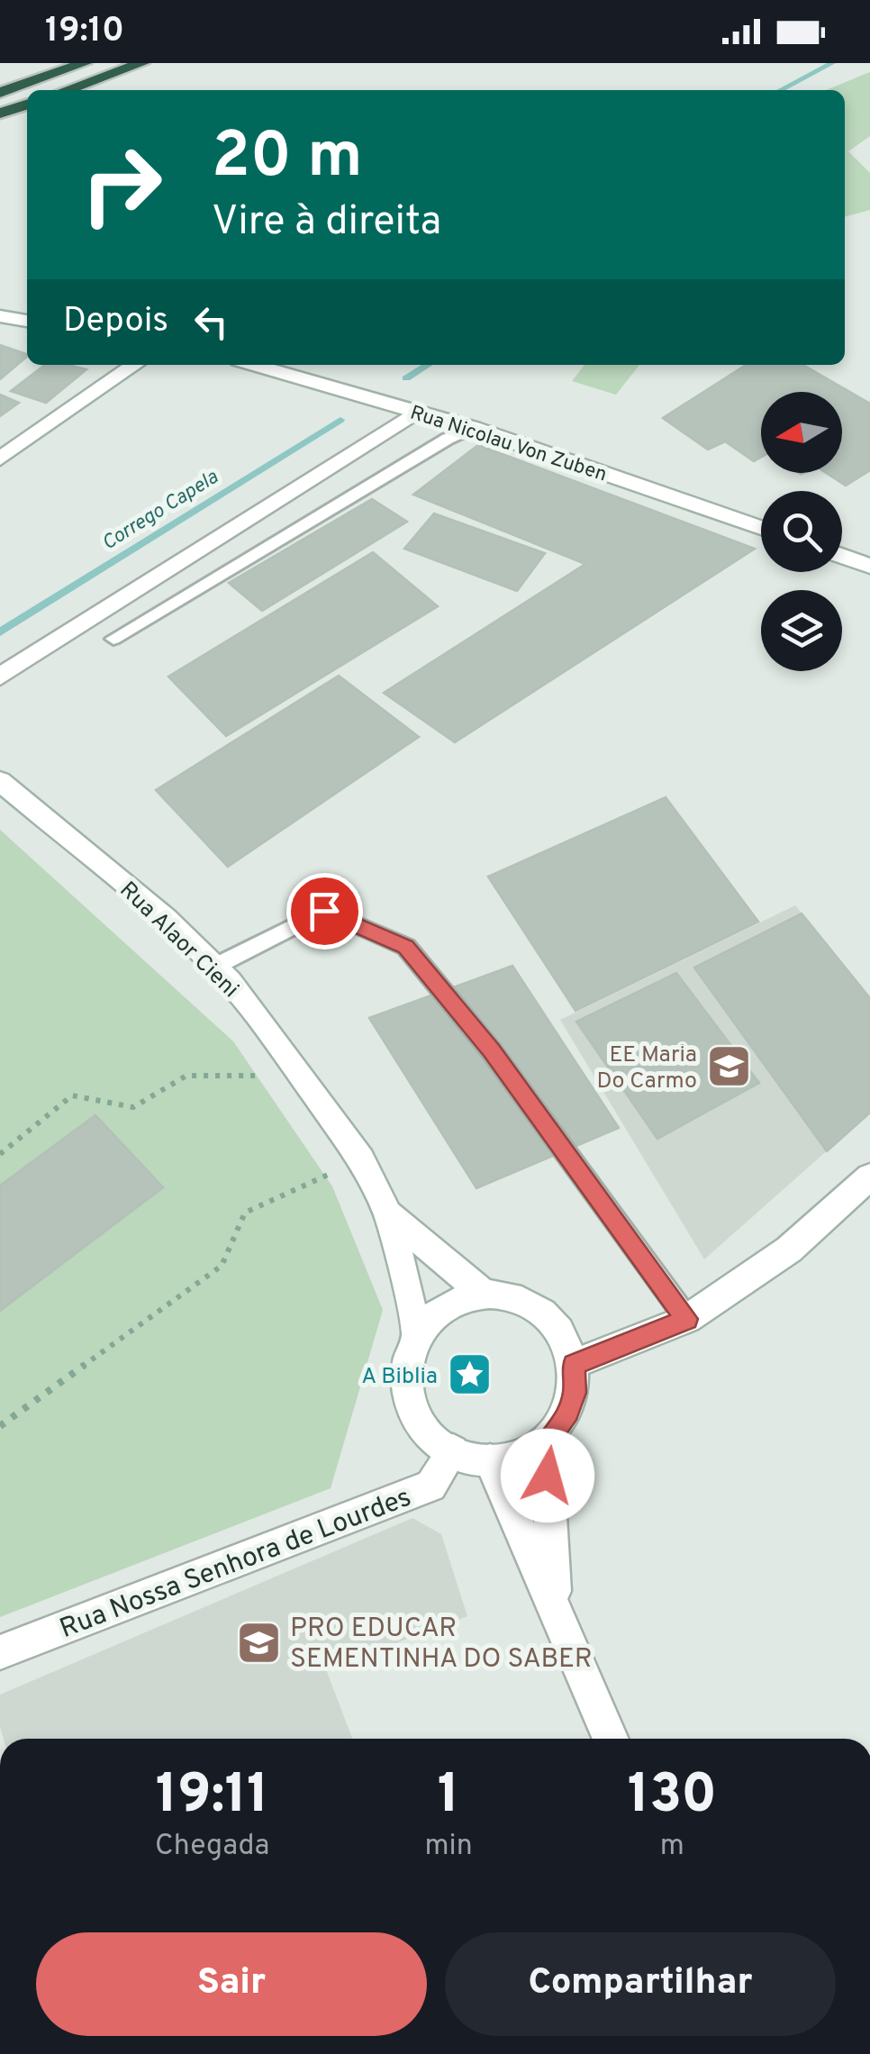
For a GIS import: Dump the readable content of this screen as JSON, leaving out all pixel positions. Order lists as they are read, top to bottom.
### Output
{
  "streets": {
    "main road": ["Rua Nicolau Von Zuben", "Rua Alaor Cieni", "Rua Nossa Senhora de Lourdes"]
  },
  "crossings": [
    ["Rua Alaor Cieni", "Rua Nossa Senhora de Lourdes"]
  ],
  "water": ["Corrego Capela"],
  "places": {
    "school or university": ["EE Maria Do Carmo", "PRO EDUCAR SEMENTINHA DO SABER"],
    "place": ["A Biblia"]
  },
  "north": "left",
  "page": {
    "status": "19:10",
    "turn": ["20 m", "Vire à direita"],
    "then": "Depois",
    "eta": [
      "19:11",
      "Chegada",
      "1",
      "min",
      "130",
      "m"
    ],
    "buttons": ["Sair", "Compartilhar"]
  }
}
